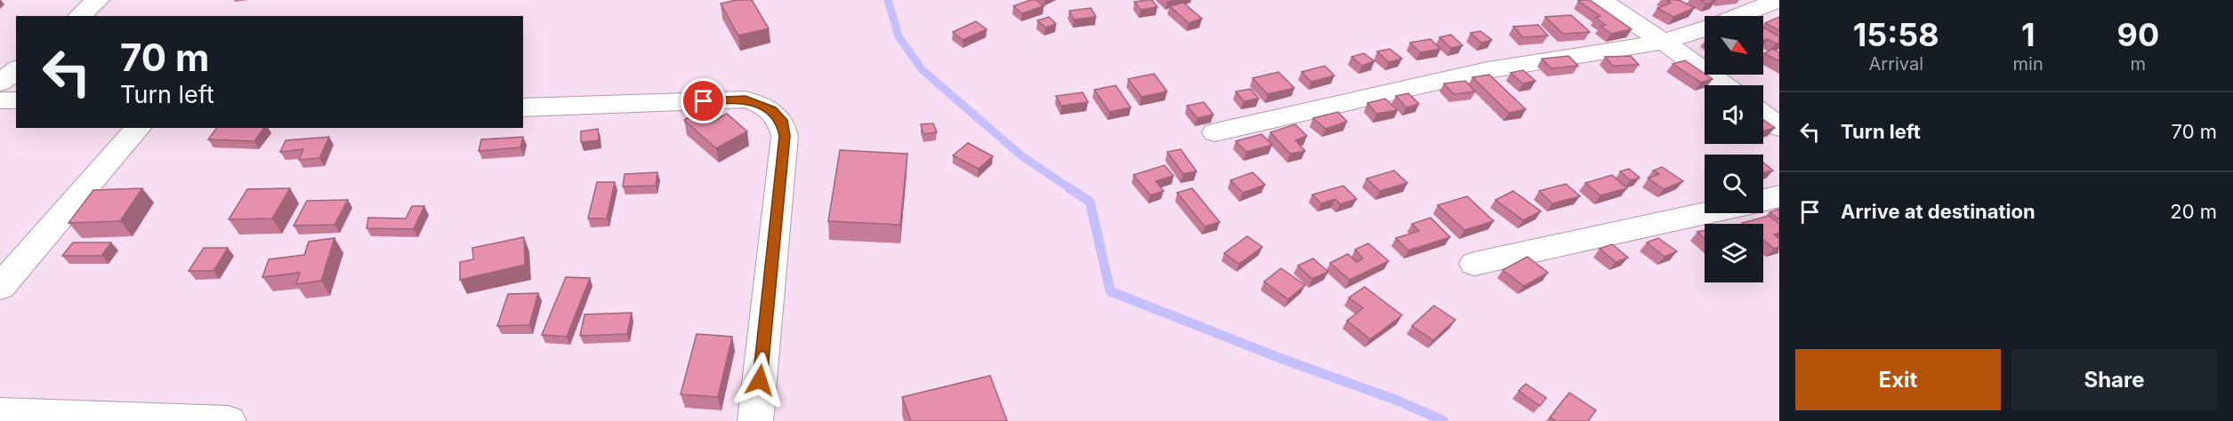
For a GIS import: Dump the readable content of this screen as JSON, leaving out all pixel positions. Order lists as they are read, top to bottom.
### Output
{
  "north": "bottom right",
  "page": {
    "eta": [
      "15:58",
      "Arrival",
      "1",
      "min",
      "90",
      "m"
    ],
    "turn": ["70 m", "Turn left"],
    "list": [
      {
        "name": "Turn left",
        "value": "70 m"
      },
      {
        "name": "Arrive at destination",
        "value": "20 m"
      }
    ],
    "buttons": ["Exit", "Share"]
  }
}
